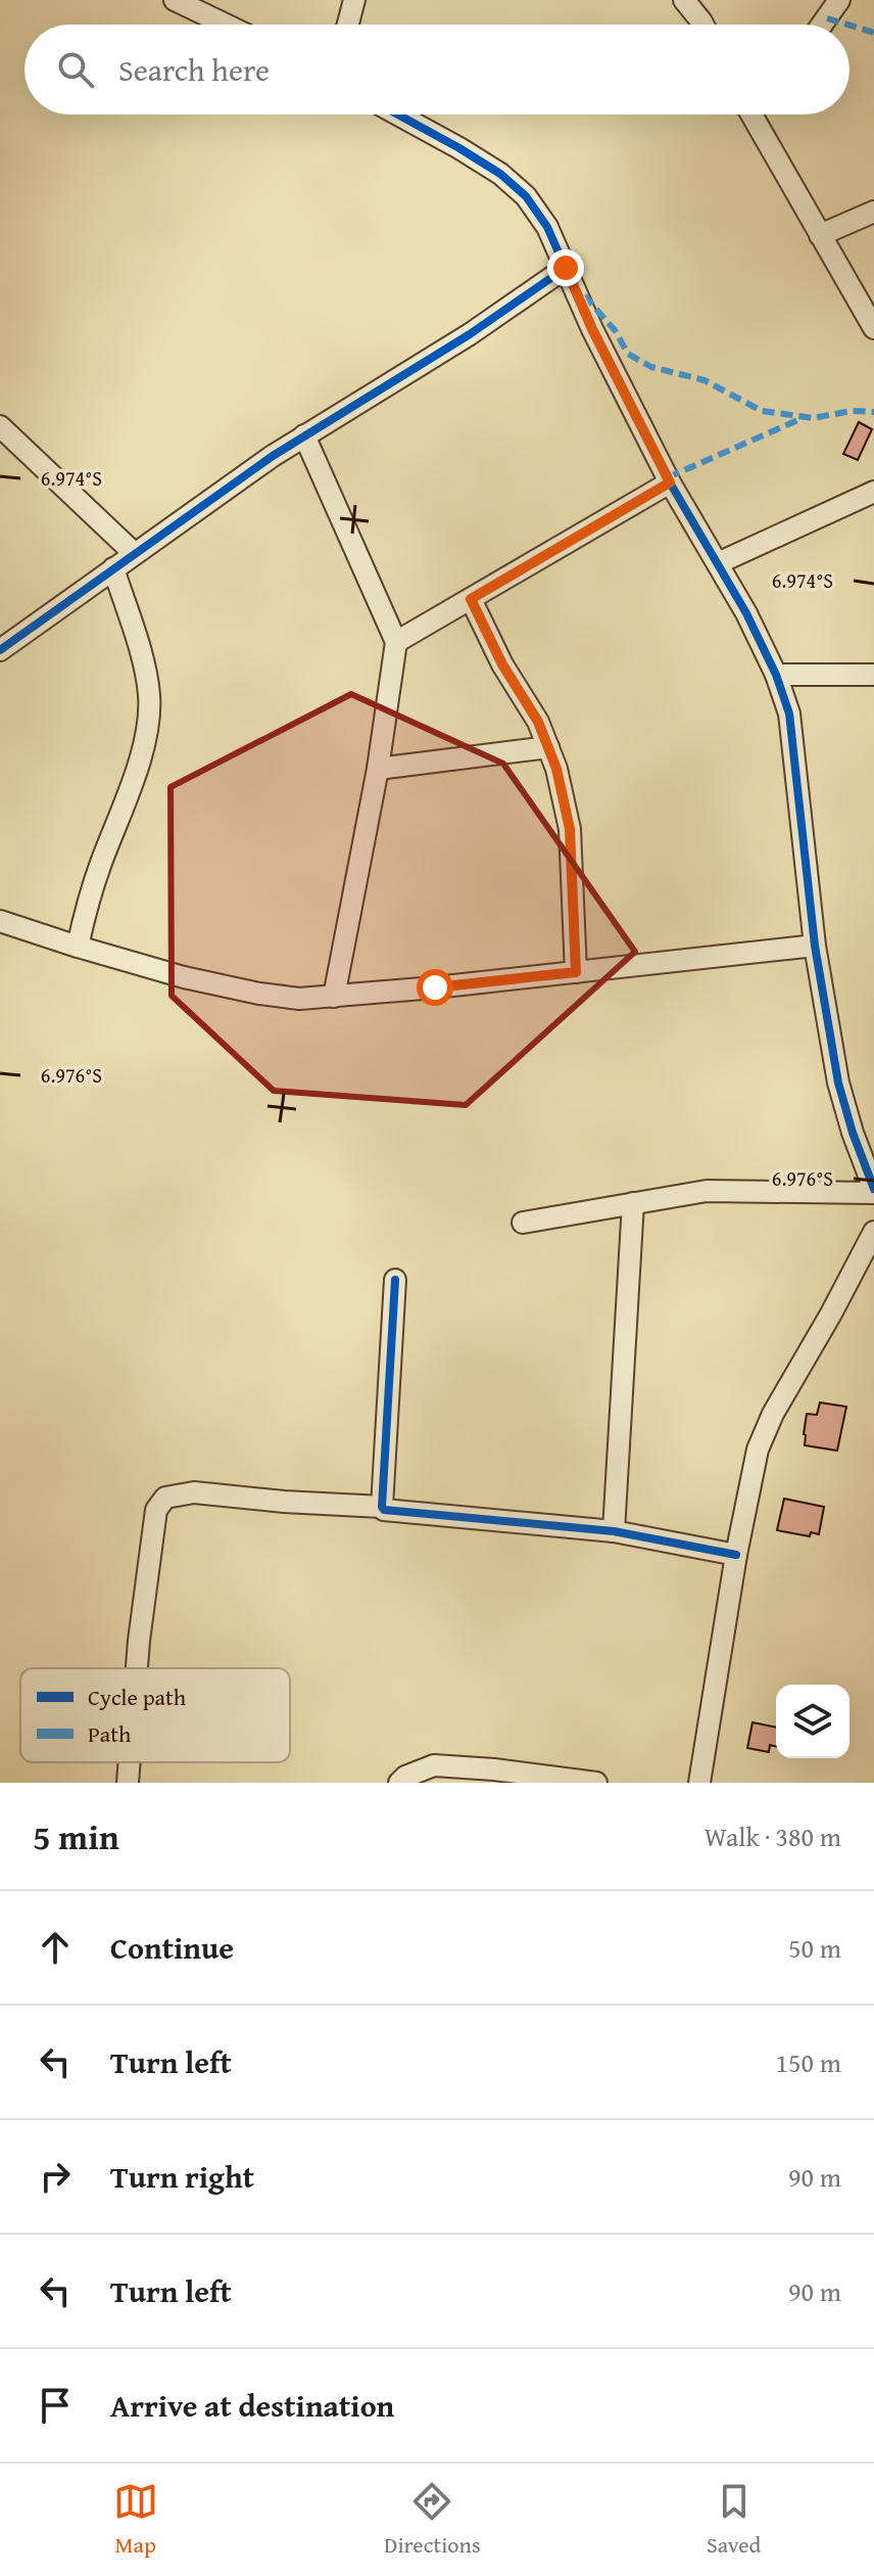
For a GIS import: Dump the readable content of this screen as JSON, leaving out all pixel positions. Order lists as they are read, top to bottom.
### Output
{
  "legend": ["Cycle path", "Path"],
  "page": {
    "search": "Search here",
    "heading": ["5 min", "Walk · 380 m"],
    "list": [
      ["Continue", "50 m"],
      ["Turn left", "150 m"],
      ["Turn right", "90 m"],
      ["Turn left", "90 m"],
      "Arrive at destination"
    ],
    "nav": ["Map", "Directions", "Saved"]
  },
  "coordinates": ["6.974°S", "6.976°S"]
}
